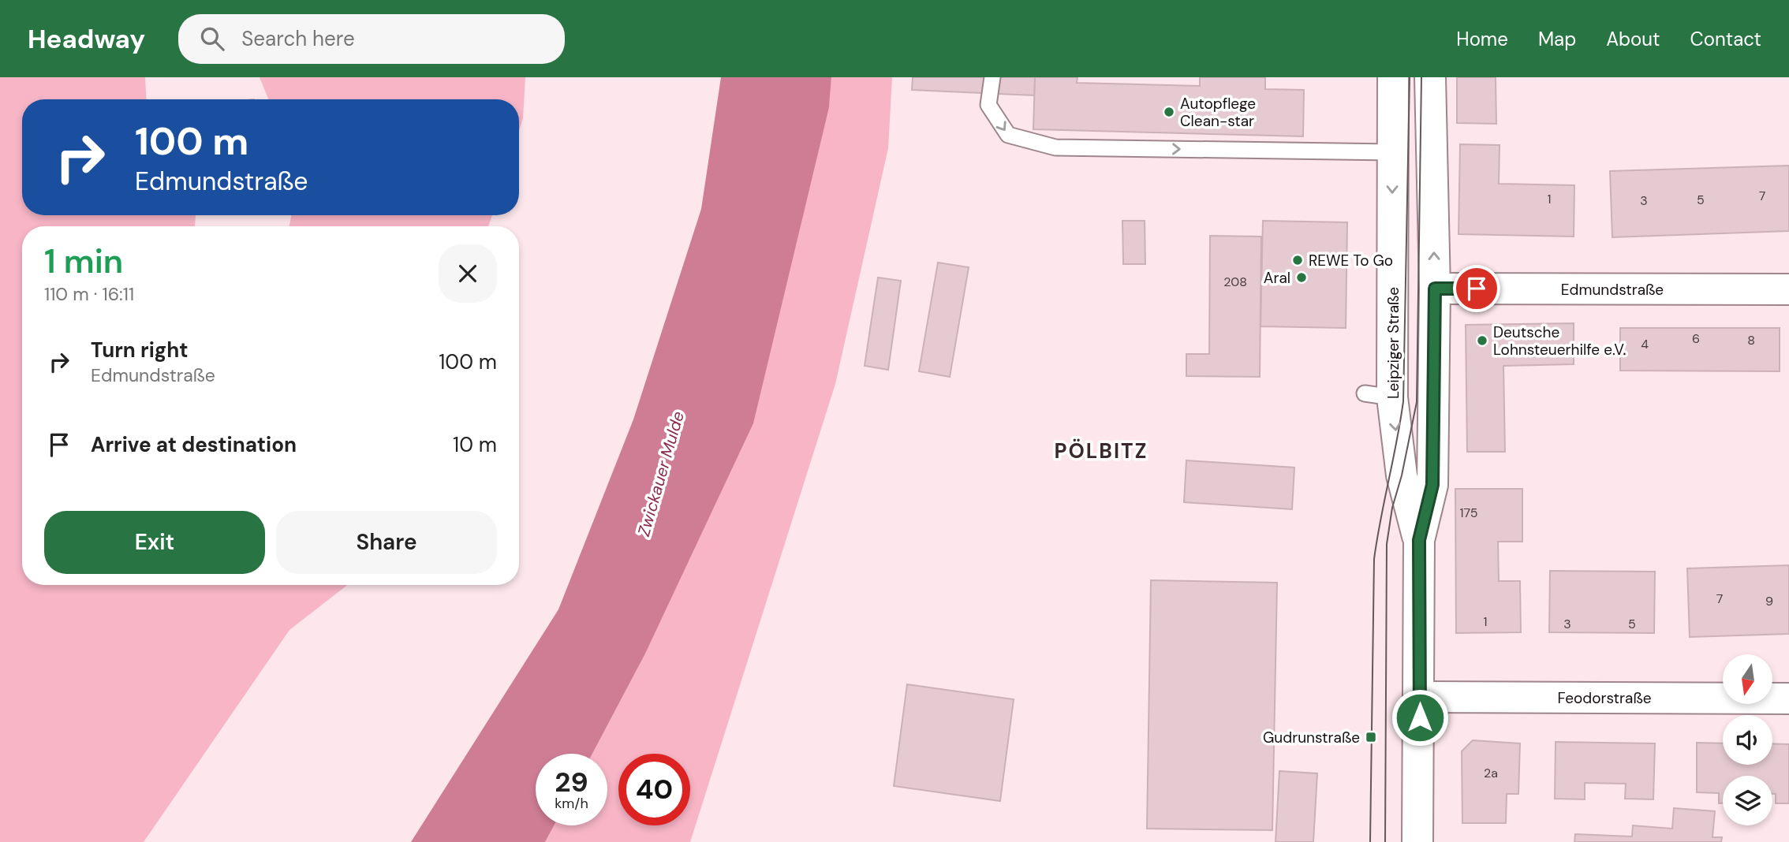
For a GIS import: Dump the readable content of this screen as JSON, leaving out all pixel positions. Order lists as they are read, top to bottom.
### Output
{
  "streets": {
    "street": ["Edmundstraße", "Leipziger Straße", "Feodorstraße"]
  },
  "crossings": [
    ["Edmundstraße", "Leipziger Straße"],
    ["Leipziger Straße", "Feodorstraße"]
  ],
  "districts": ["PÖLBITZ"],
  "water": ["Zwickauer Mulde"],
  "places": {
    "other": [
      "Autopflege Clean-star",
      "REWE To Go",
      "Aral",
      "Deutsche Lohnsteuerhilfe e.V."
    ],
    "transit": ["Gudrunstraße"]
  },
  "house_numbers": [
    "7",
    "1",
    "5",
    "3",
    "208",
    "6",
    "8",
    "4",
    "175",
    "7",
    "9",
    "1",
    "3",
    "5",
    "2a"
  ],
  "north": "bottom",
  "page": {
    "header": "Headway",
    "search": "Search here",
    "nav": [
      "Home",
      "Map",
      "About",
      "Contact"
    ],
    "turn": ["100 m", "Edmundstraße"],
    "heading": ["1 min", "110 m · 16:11"],
    "list": [
      {
        "name": "Turn right",
        "note": "Edmundstraße",
        "value": "100 m"
      },
      {
        "name": "Arrive at destination",
        "value": "10 m"
      }
    ],
    "buttons": ["Exit", "Share"],
    "speed": "29 km/h",
    "limit": "40"
  }
}
